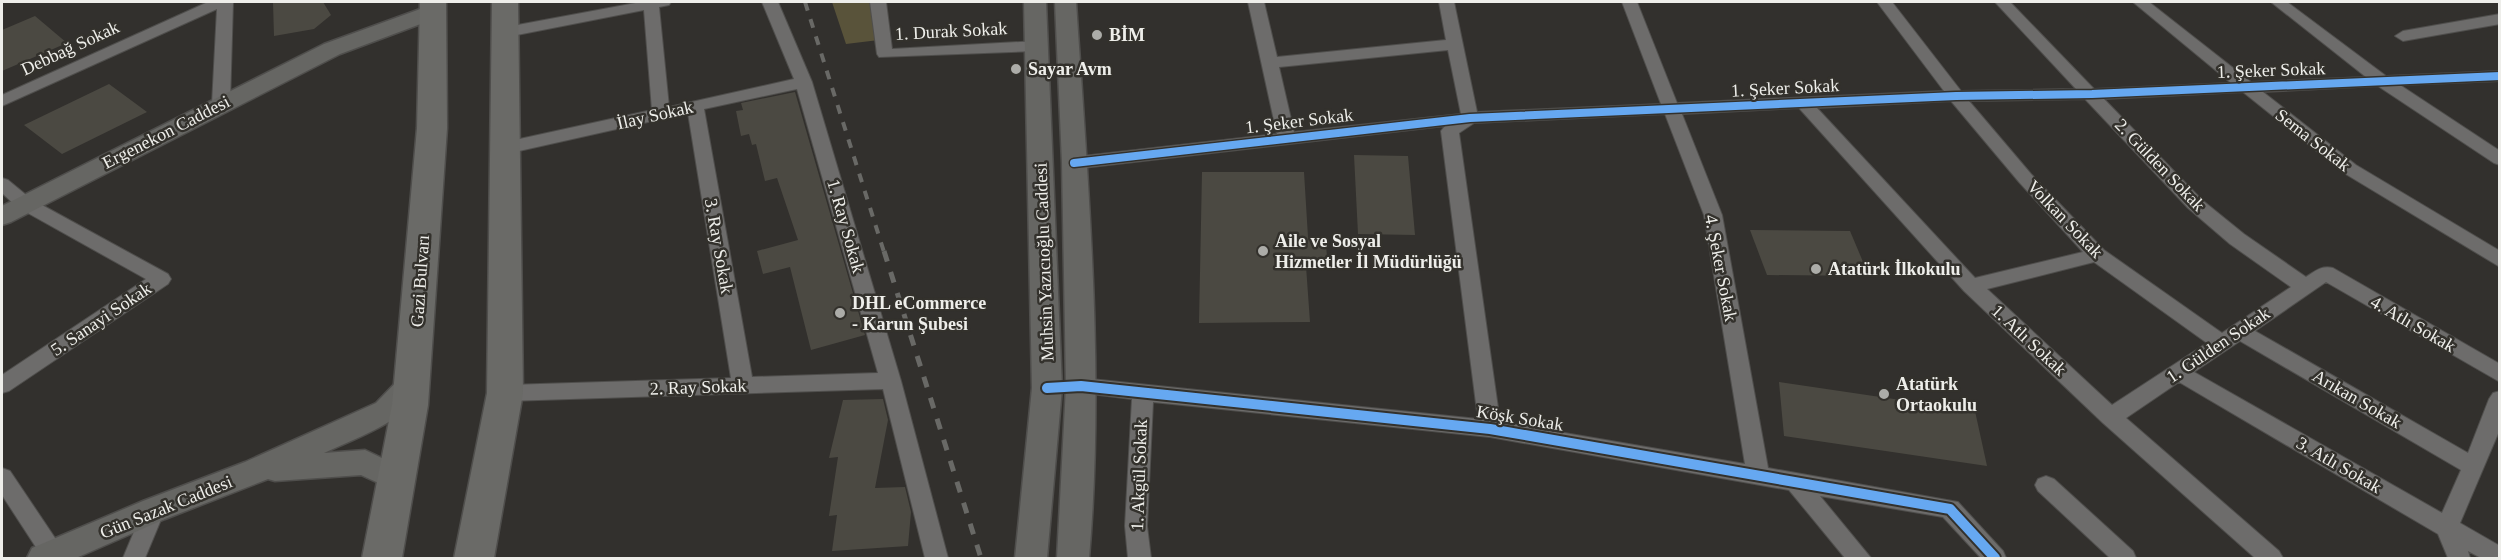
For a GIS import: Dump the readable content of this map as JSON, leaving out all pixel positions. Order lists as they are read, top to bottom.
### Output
{
  "streets": {
    "highway": ["Gazi Bulvarı"],
    "street": [
      "1. Durak Sokak",
      "Debbağ Sokak",
      "1. Şeker Sokak",
      "İlay Sokak",
      "Ergenekon Caddesi",
      "Sema Sokak",
      "2. Gülden Sokak",
      "Volkan Sokak",
      "1. Ray Sokak",
      "3. Ray Sokak",
      "Muhsin Yazıcıoğlu Caddesi",
      "4. Şeker Sokak",
      "5. Sanayi Sokak",
      "4. Atlı Sokak",
      "1. Atlı Sokak",
      "1. Gülden Sokak",
      "2. Ray Sokak",
      "Arıkan Sokak",
      "Köşk Sokak",
      "3. Atlı Sokak",
      "1. Akgül Sokak",
      "Gün Sazak Caddesi"
    ]
  },
  "crossings": [
    ["1. Durak Sokak", "Muhsin Yazıcıoğlu Caddesi"],
    ["1. Şeker Sokak", "Sema Sokak"],
    ["1. Şeker Sokak", "2. Gülden Sokak"],
    ["1. Şeker Sokak", "Volkan Sokak"],
    ["1. Şeker Sokak", "Muhsin Yazıcıoğlu Caddesi"],
    ["1. Şeker Sokak", "4. Şeker Sokak"],
    ["1. Şeker Sokak", "1. Atlı Sokak"],
    ["İlay Sokak", "1. Ray Sokak"],
    ["İlay Sokak", "3. Ray Sokak"],
    ["Ergenekon Caddesi", "5. Sanayi Sokak"],
    ["2. Gülden Sokak", "1. Gülden Sokak"],
    ["Volkan Sokak", "1. Gülden Sokak"],
    ["1. Ray Sokak", "2. Ray Sokak"],
    ["3. Ray Sokak", "2. Ray Sokak"],
    ["Muhsin Yazıcıoğlu Caddesi", "Köşk Sokak"],
    ["4. Şeker Sokak", "Köşk Sokak"],
    ["4. Atlı Sokak", "1. Gülden Sokak"],
    ["1. Atlı Sokak", "1. Gülden Sokak"],
    ["1. Gülden Sokak", "Arıkan Sokak"],
    ["1. Gülden Sokak", "3. Atlı Sokak"],
    ["Köşk Sokak", "1. Akgül Sokak"]
  ],
  "places": [
    "BİM",
    "Sayar Avm",
    "Aile ve Sosyal Hizmetler İl Müdürlüğü",
    "Atatürk İlkokulu",
    "DHL eCommerce - Karun Şubesi",
    "Atatürk Ortaokulu"
  ]
}
